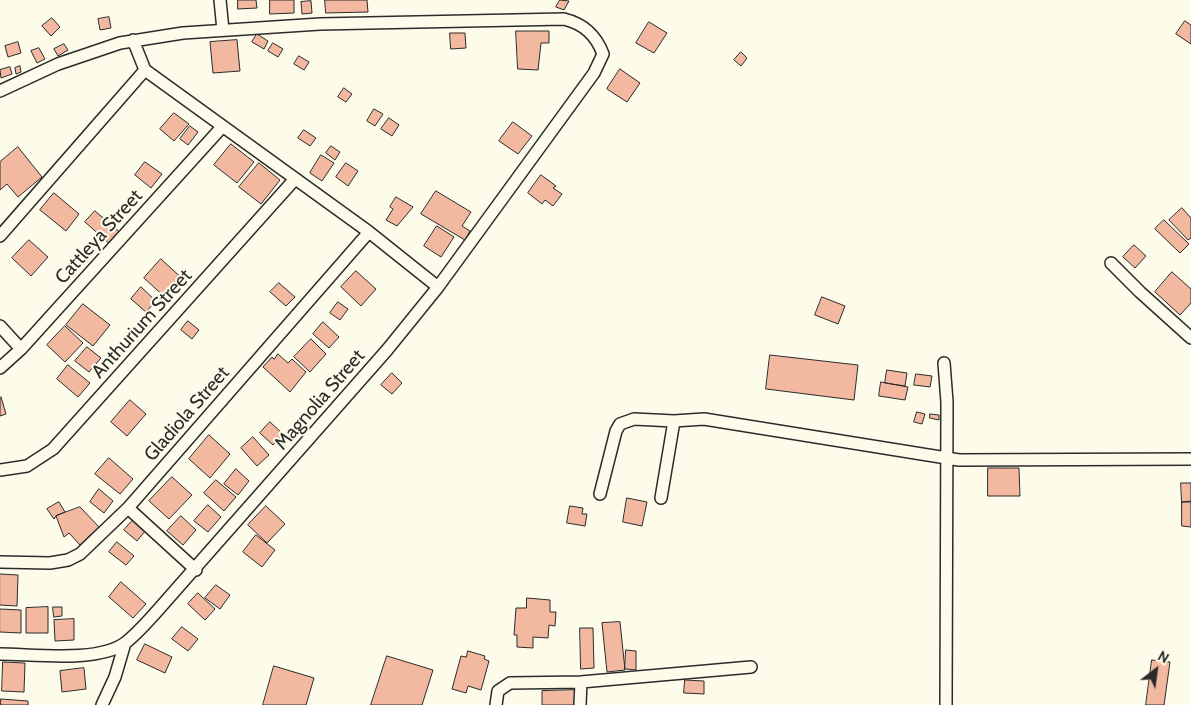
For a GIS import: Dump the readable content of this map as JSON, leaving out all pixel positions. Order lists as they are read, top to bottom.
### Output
{
  "streets": {
    "street": [
      "Cattleya Street",
      "Anthurium Street",
      "Magnolia Street",
      "Gladiola Street"
    ]
  },
  "north": "top right"
}
